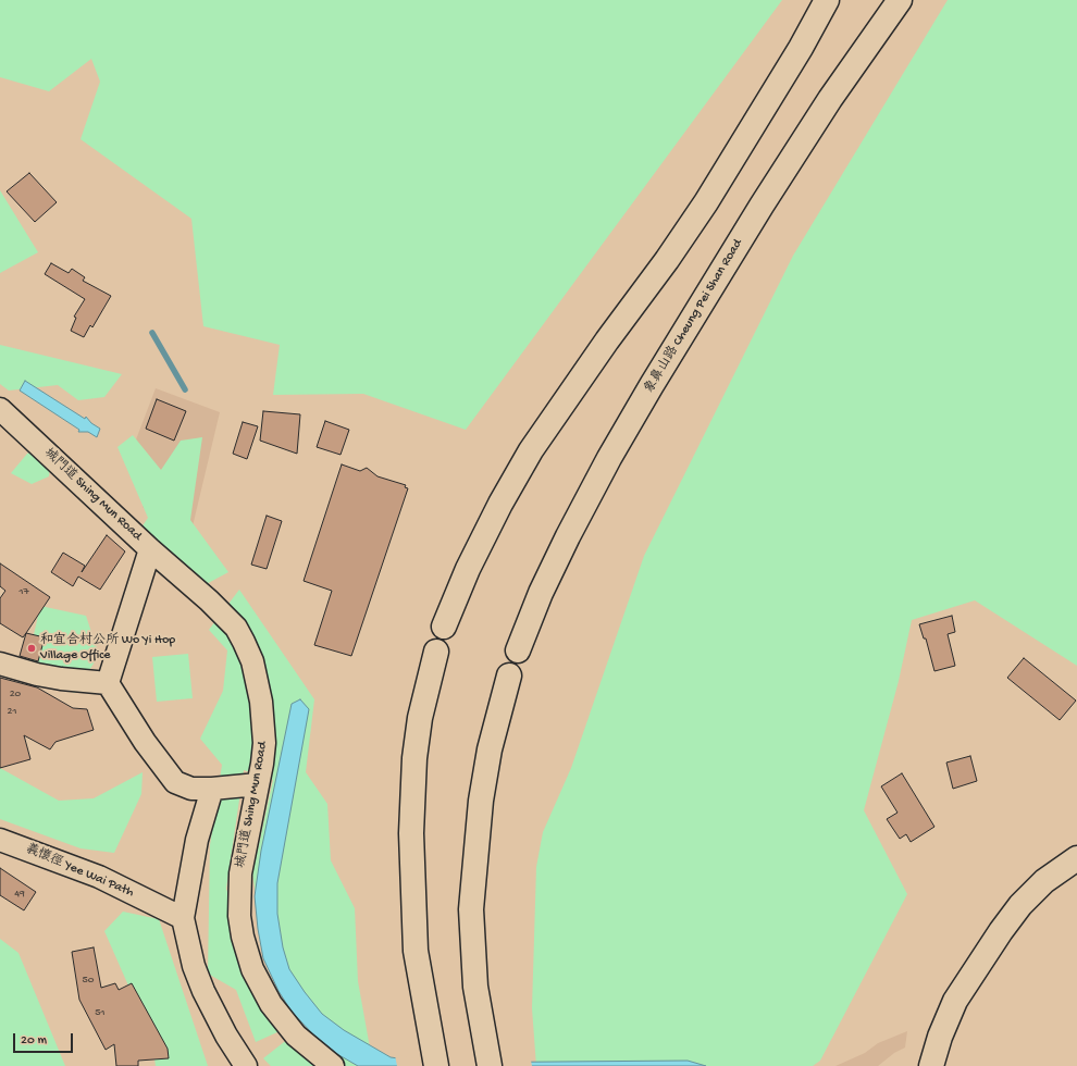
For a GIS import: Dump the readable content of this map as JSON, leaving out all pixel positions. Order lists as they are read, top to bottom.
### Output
{
  "streets": {
    "main road": ["象鼻山路 Cheung Pei Shan Road"],
    "street": ["城門道 Shing Mun Road", "義懷徑 Yee Wai Path"]
  },
  "places": ["和宜合村公所 Wo Yi Hop Village Office"],
  "house_numbers": [
    "17",
    "20",
    "21",
    "49",
    "50",
    "51"
  ],
  "scale_bar": "20 m"
}
